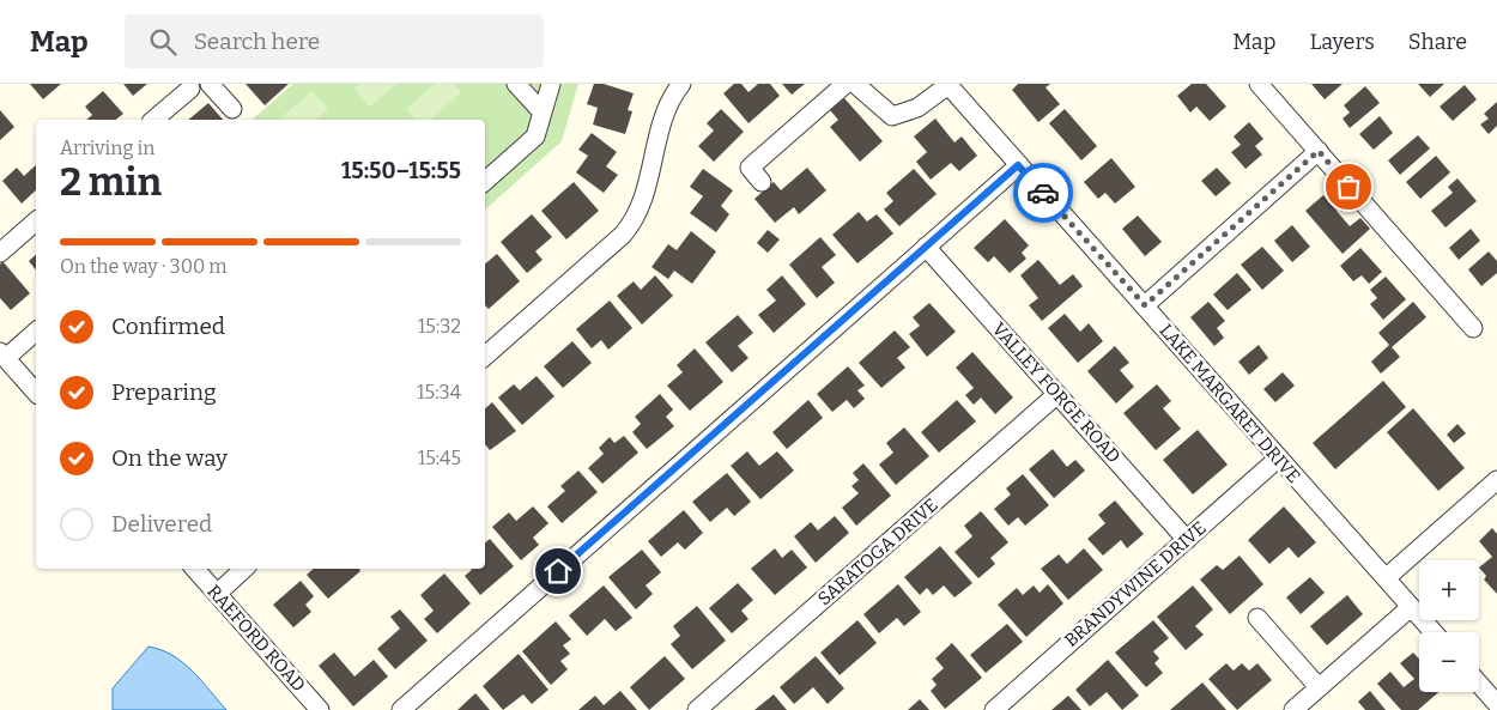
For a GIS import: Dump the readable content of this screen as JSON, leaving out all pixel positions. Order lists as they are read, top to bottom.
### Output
{
  "streets": {
    "street": [
      "VALLEY FORGE ROAD",
      "LAKE MARGARET DRIVE",
      "SARATOGA DRIVE",
      "BRANDYWINE DRIVE",
      "RAEFORD ROAD"
    ]
  },
  "crossings": [
    ["VALLEY FORGE ROAD", "SARATOGA DRIVE"],
    ["VALLEY FORGE ROAD", "BRANDYWINE DRIVE"],
    ["LAKE MARGARET DRIVE", "BRANDYWINE DRIVE"]
  ],
  "page": {
    "header": "Map",
    "search": "Search here",
    "nav": ["Map", "Layers", "Share"],
    "heading": ["2 min", "Arriving in", "15:50–15:55"],
    "bar": "On the way · 300 m",
    "list": [
      ["Confirmed", "15:32"],
      ["Preparing", "15:34"],
      ["On the way", "15:45"],
      "Delivered"
    ],
    "map_buttons": ["+", "−"]
  }
}
